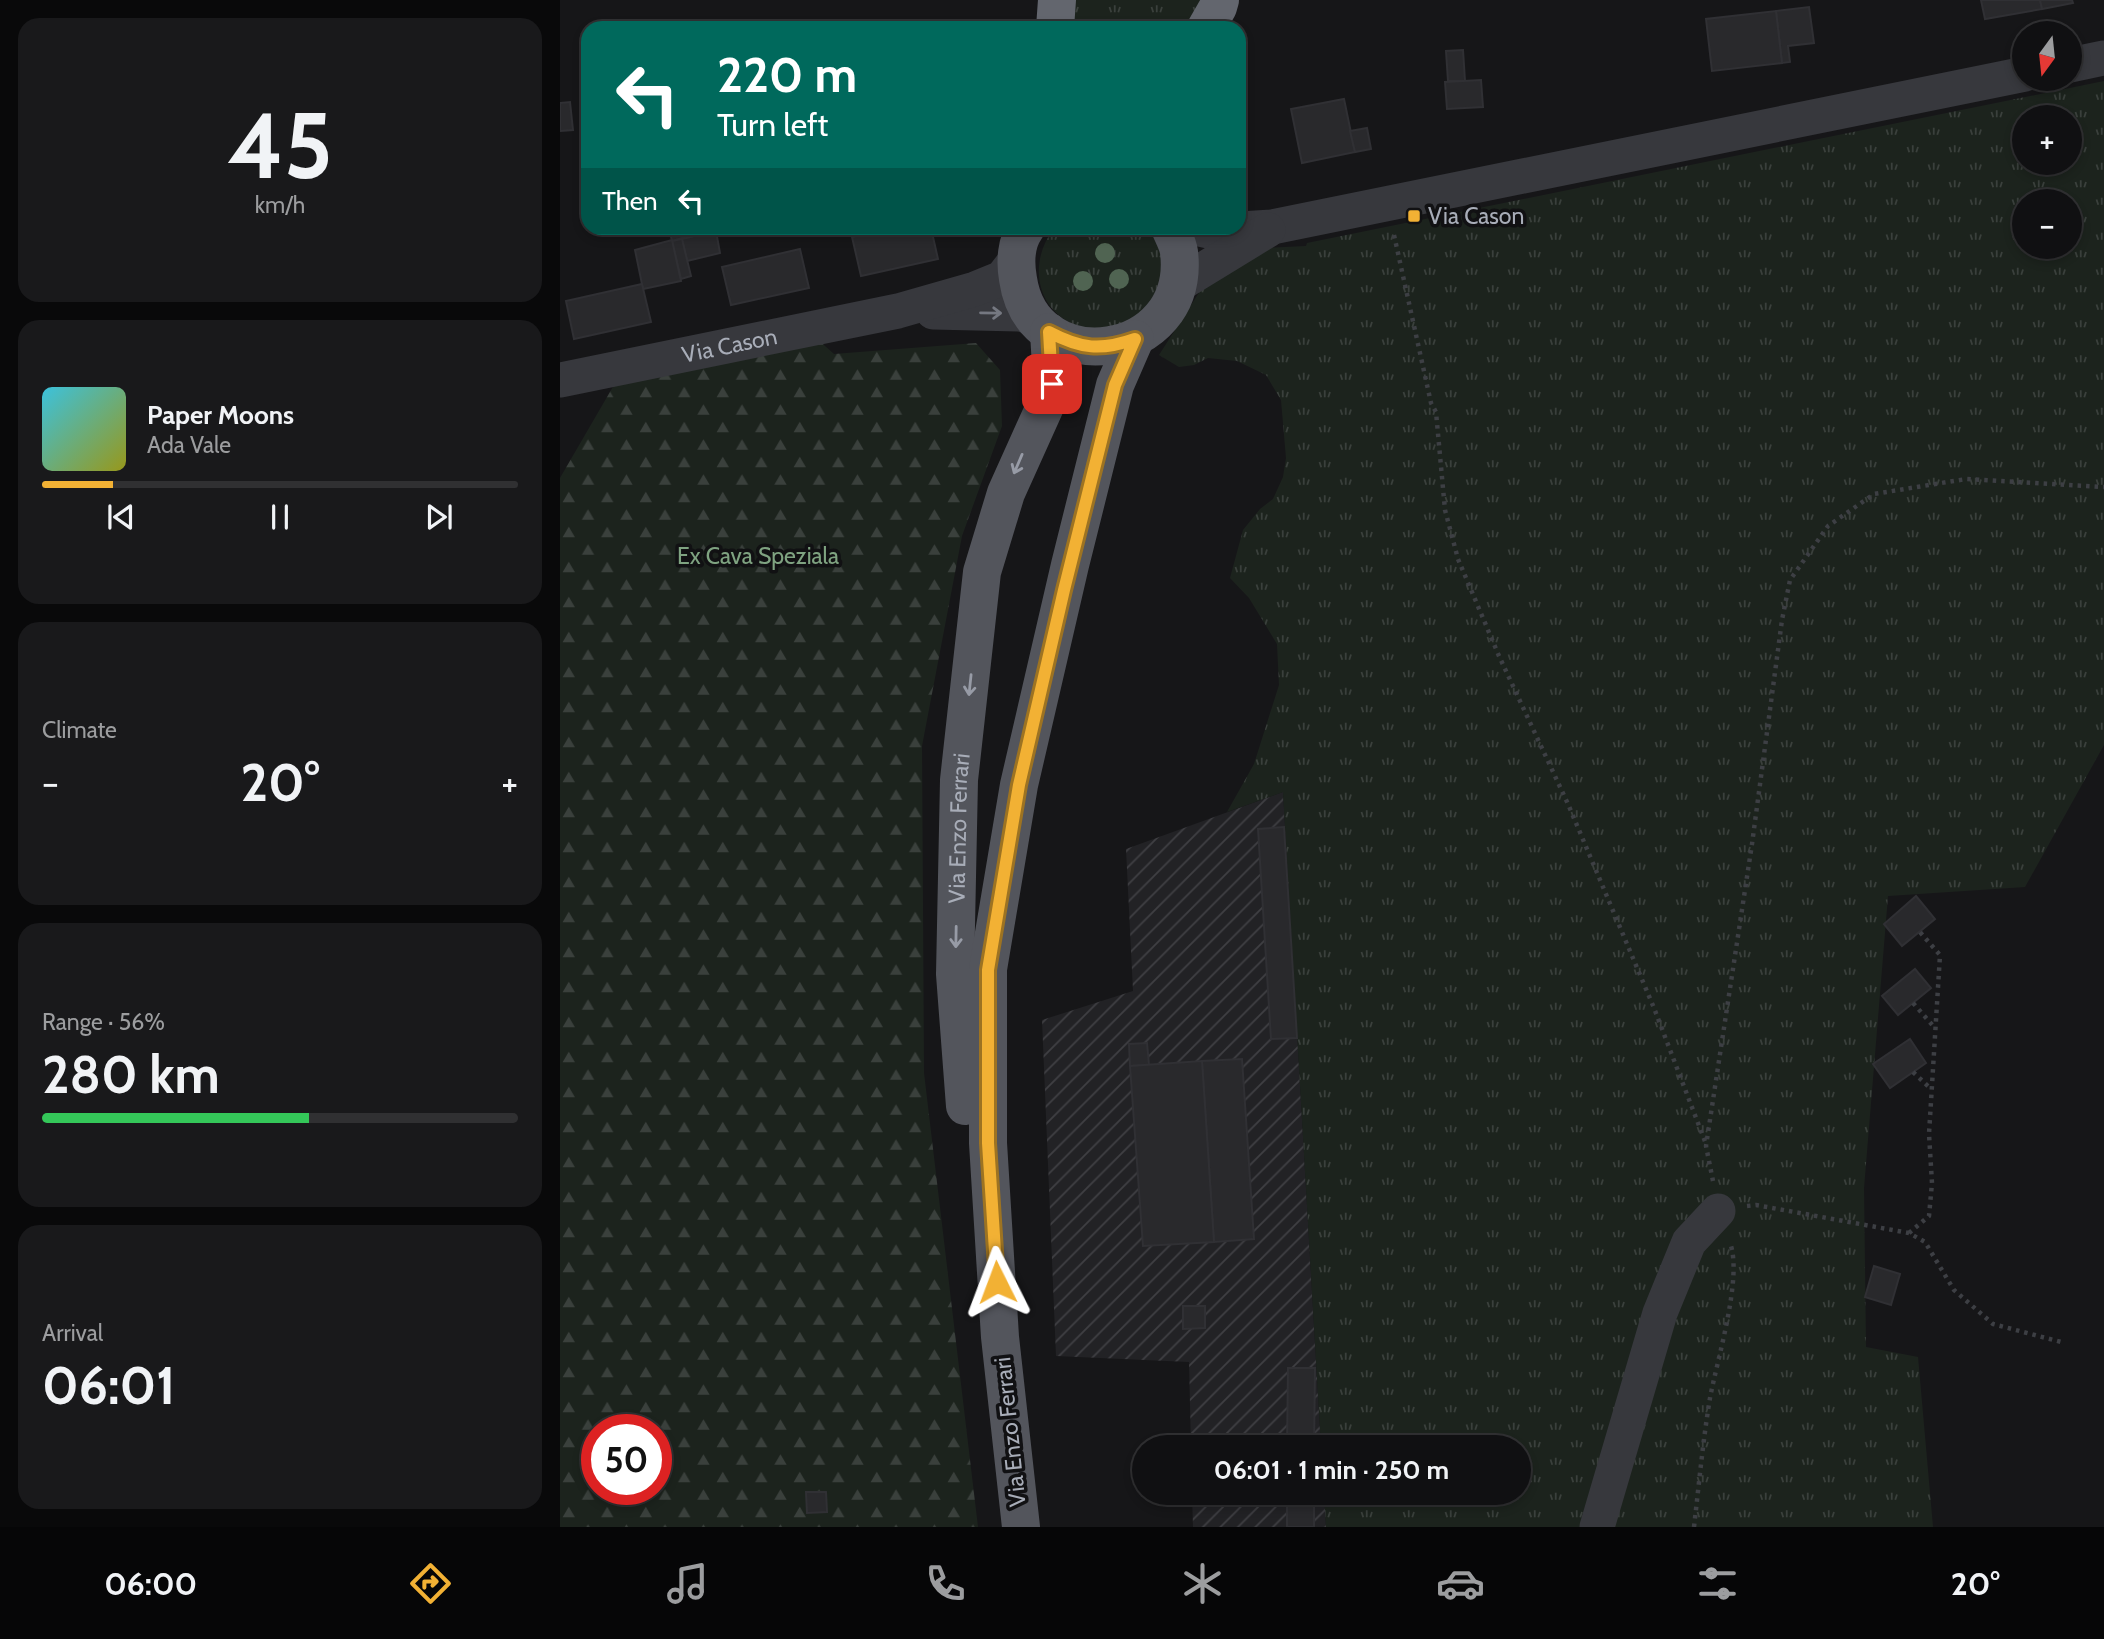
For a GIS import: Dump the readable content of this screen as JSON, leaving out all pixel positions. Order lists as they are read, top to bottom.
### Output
{
  "streets": {
    "main road": ["Via Enzo Ferrari"],
    "street": ["Via Cason"]
  },
  "crossings": [
    ["Via Cason", "Via Enzo Ferrari"]
  ],
  "parks": ["Ex Cava Speziala"],
  "places": {
    "transit": ["Via Cason"]
  },
  "north": "bottom",
  "page": {
    "tile": [
      ["45", "km/h"],
      "Climate",
      ["Range · 56%", "280 km"],
      ["Arrival", "06:01"]
    ],
    "map_buttons": ["+", "−"],
    "turn": ["220 m", "Turn left"],
    "then": "Then",
    "song": ["Paper Moons", "Ada Vale"],
    "heat": ["−", "20°", "+"],
    "limit": "50",
    "trip": "06:01 · 1 min · 250 m",
    "tabs": ["06:00", "20°"]
  }
}
